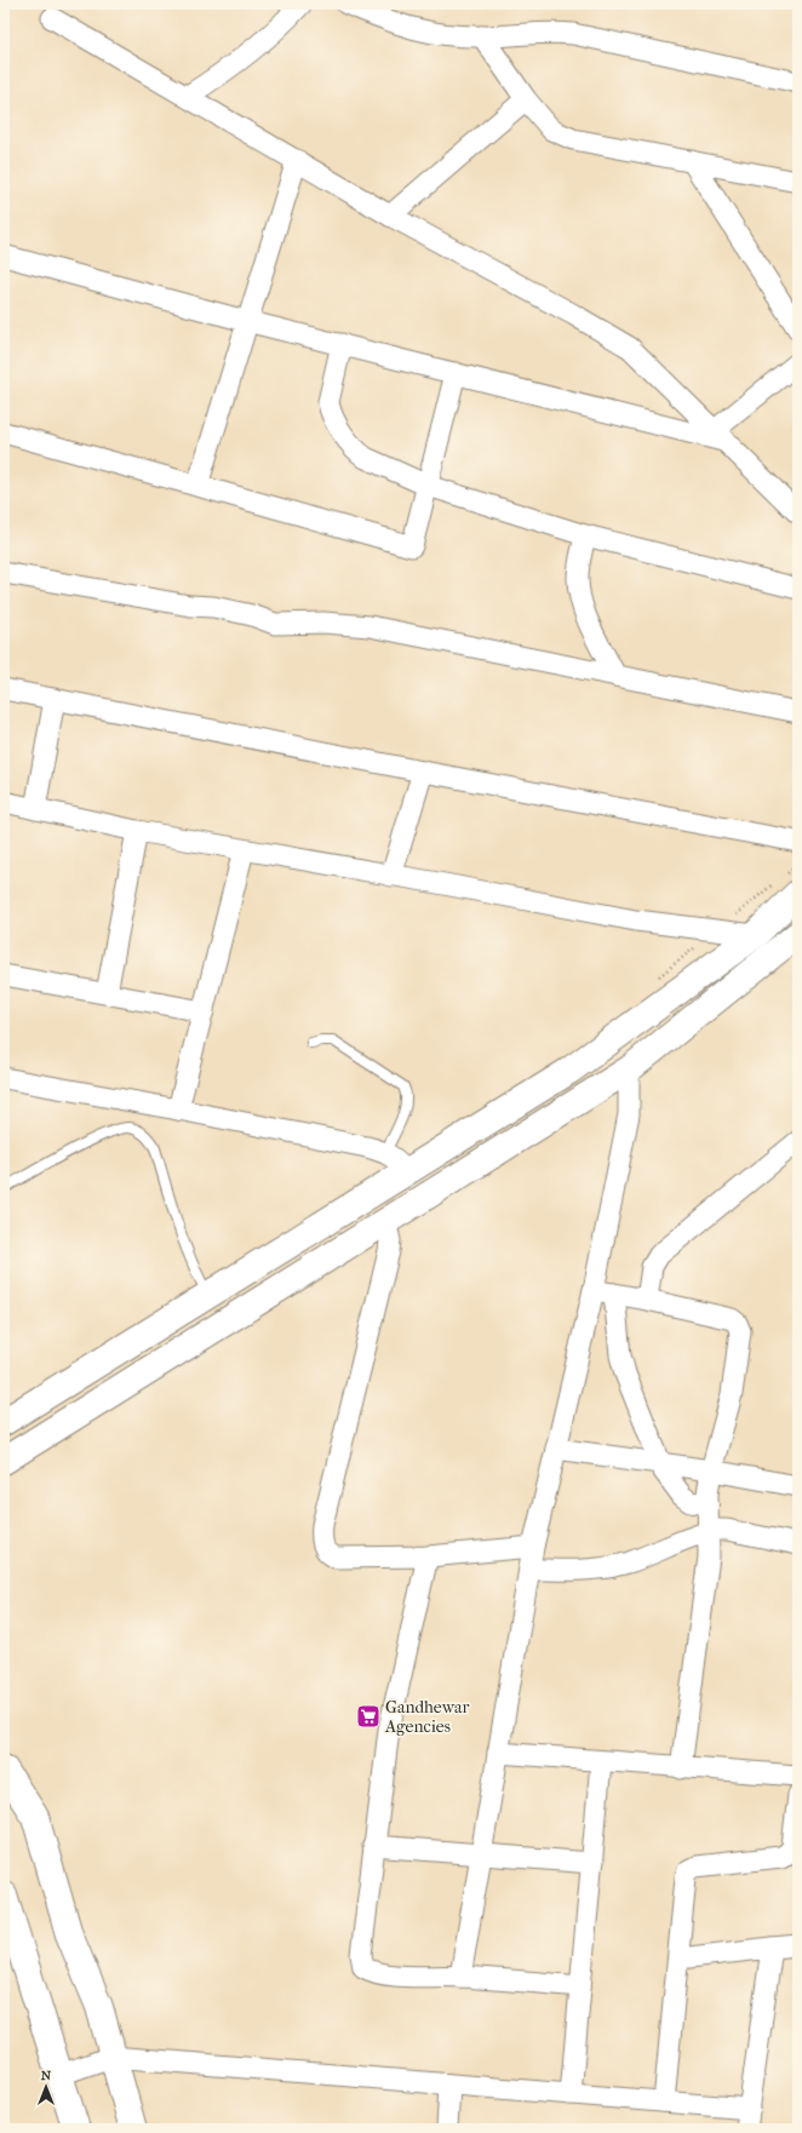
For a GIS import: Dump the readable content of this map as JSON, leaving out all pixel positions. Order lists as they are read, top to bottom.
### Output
{
  "places": {
    "supermarket": ["Gandhewar Agencies"]
  },
  "north": "top"
}
